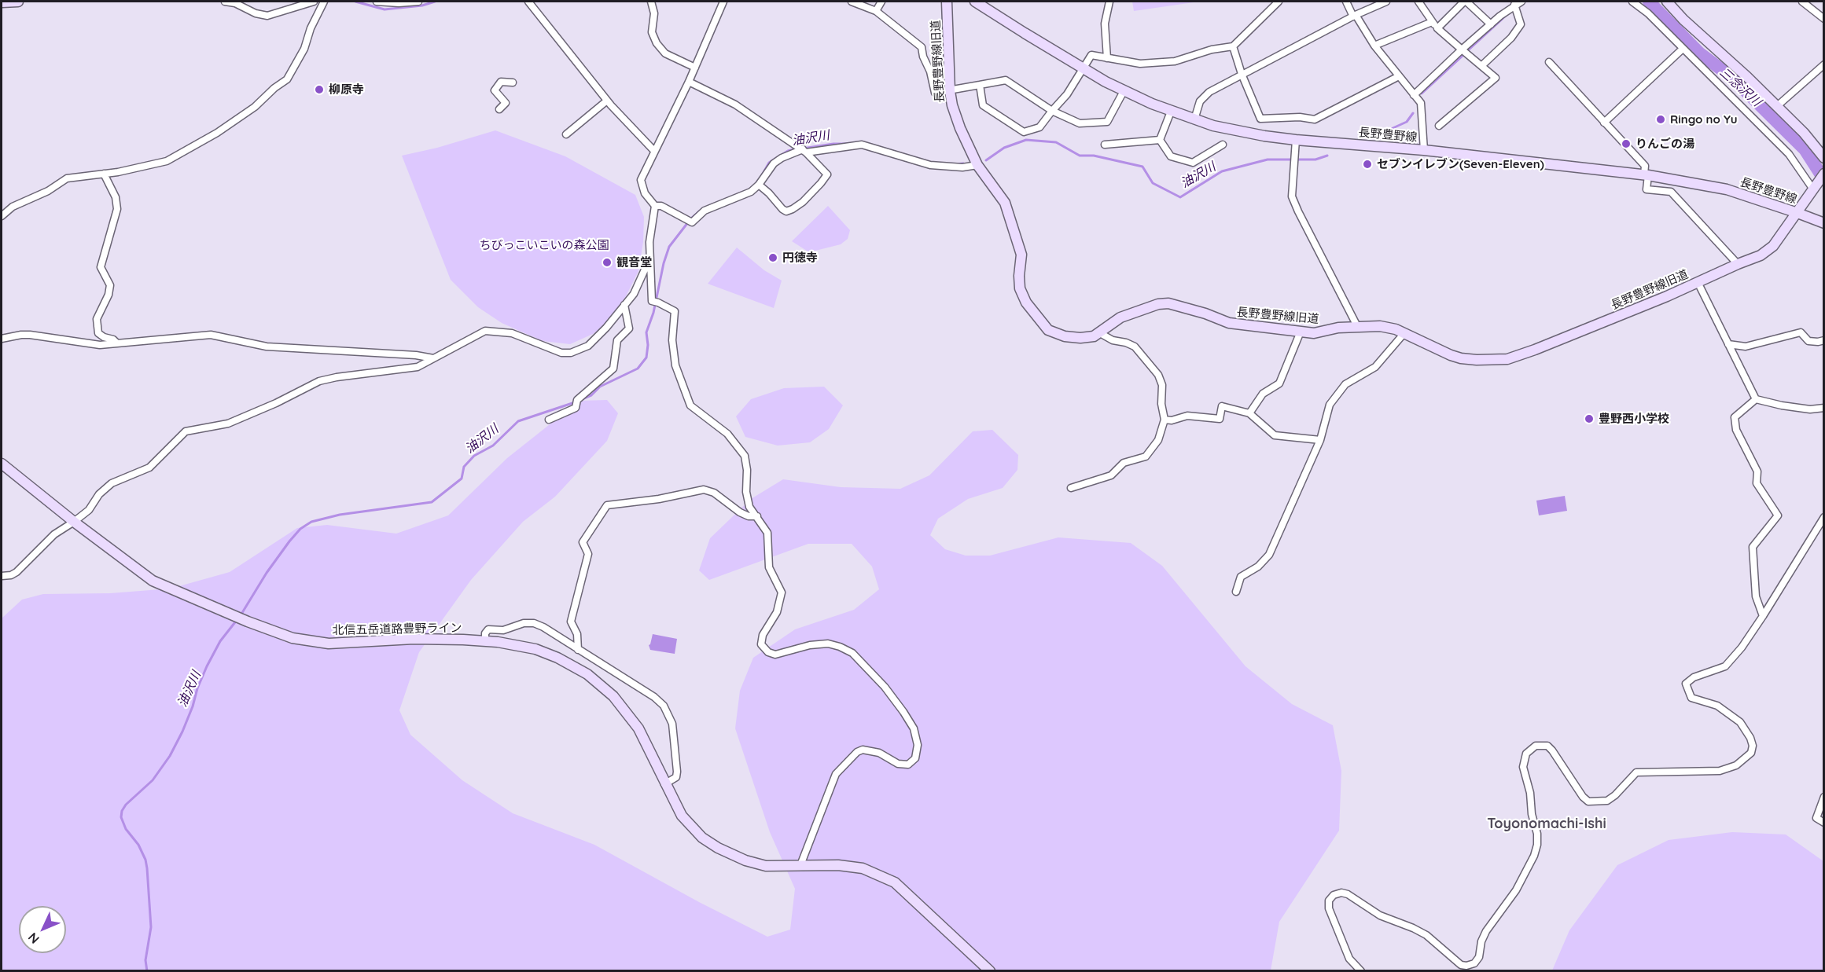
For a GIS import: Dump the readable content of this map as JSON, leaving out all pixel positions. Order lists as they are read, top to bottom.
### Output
{
  "streets": {
    "street": ["長野豊野線旧道", "長野豊野線", "北信五岳道路豊野ライン"]
  },
  "crossings": [
    ["長野豊野線旧道", "長野豊野線"]
  ],
  "districts": ["Toyonomachi-Ishi"],
  "water": ["三念沢川", "油沢川"],
  "parks": ["ちびっこいこいの森公園"],
  "places": [
    "柳原寺",
    "Ringo no Yu",
    "りんごの湯",
    "セブンイレブン(Seven-Eleven)",
    "円徳寺",
    "観音堂",
    "豊野西小学校"
  ],
  "north": "bottom left"
}
